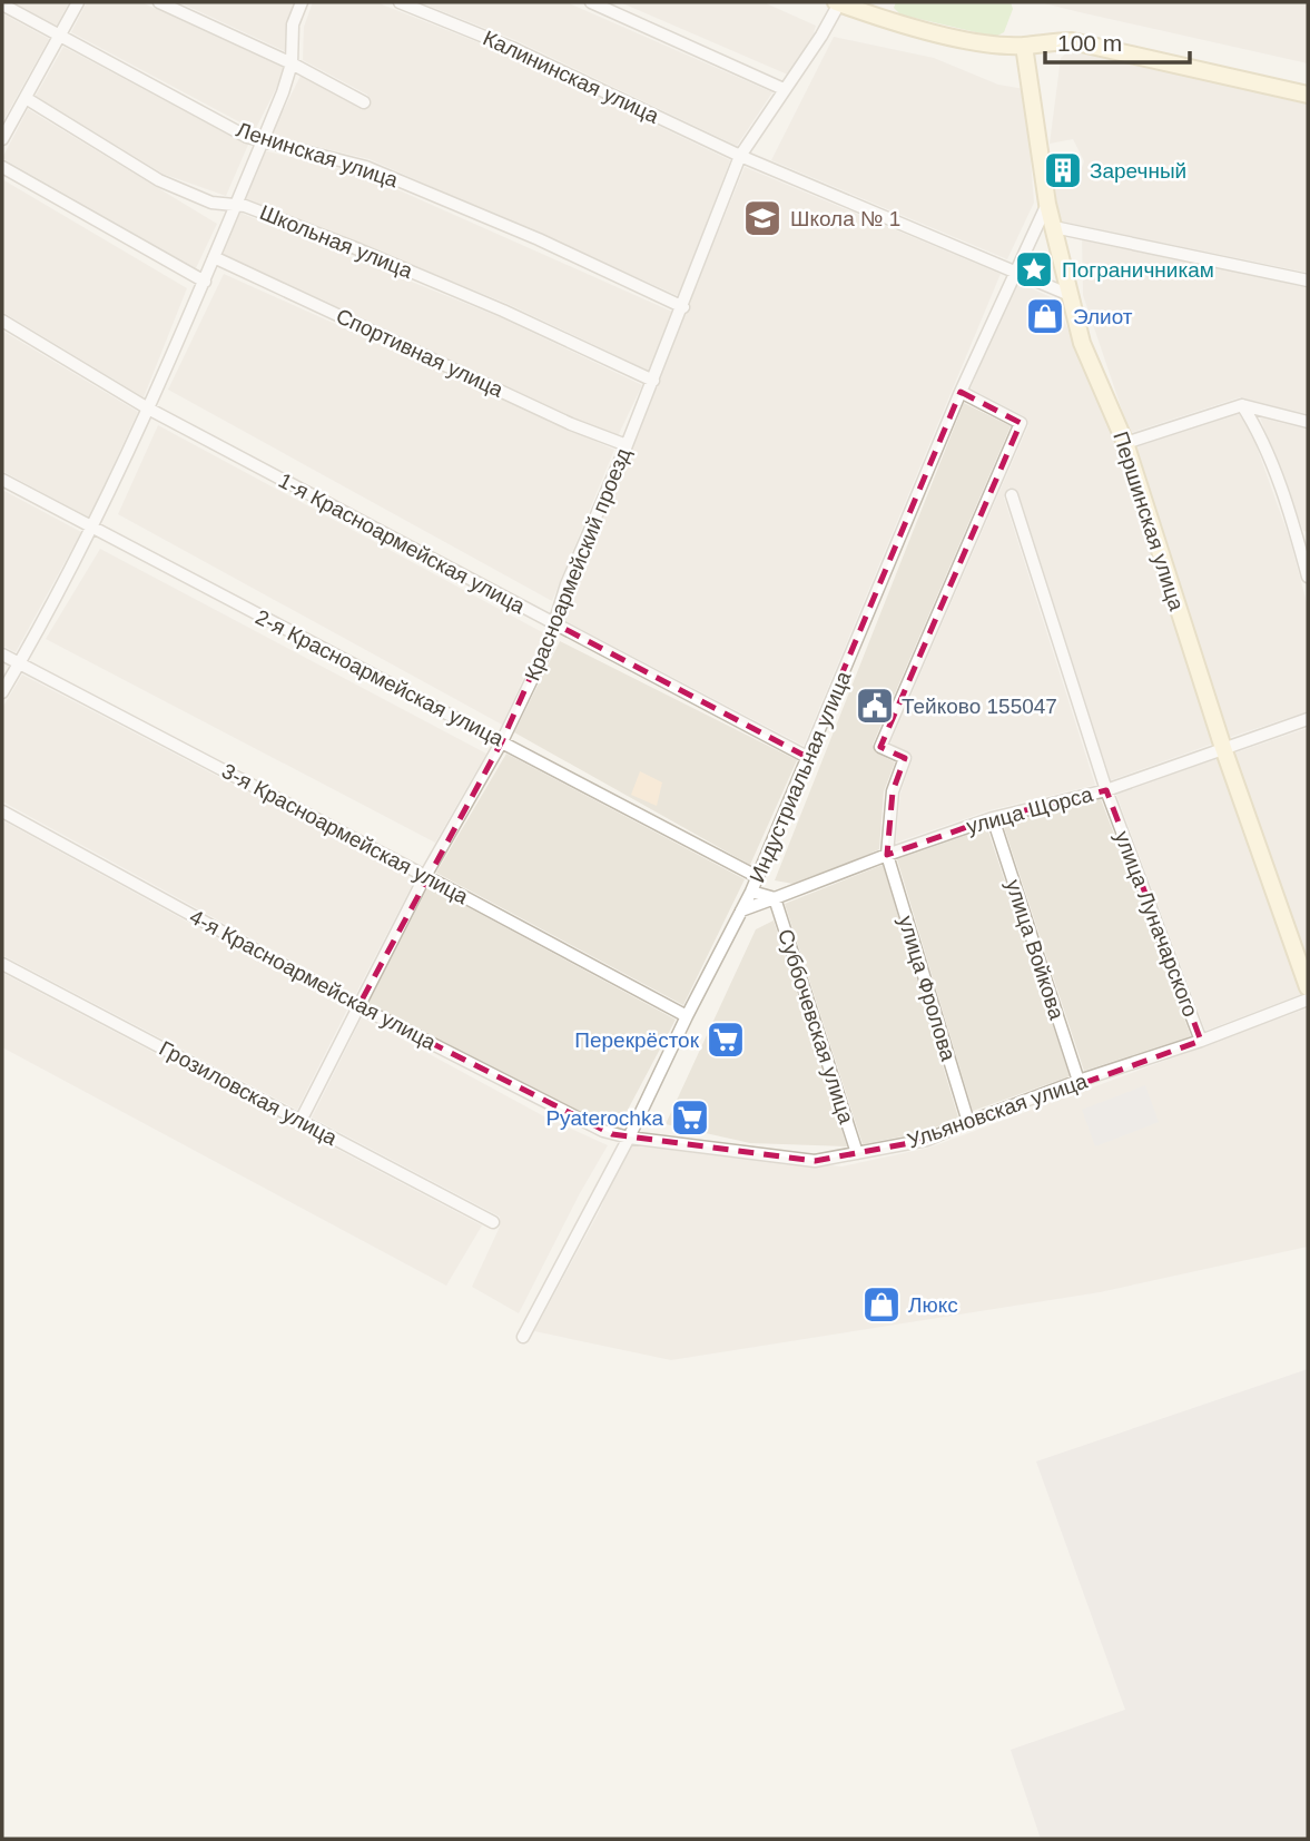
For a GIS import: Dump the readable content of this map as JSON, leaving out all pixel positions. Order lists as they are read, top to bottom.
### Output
{
  "streets": {
    "street": [
      "Калининская улица",
      "Ленинская улица",
      "Школьная улица",
      "Спортивная улица",
      "Першинская улица",
      "1-я Красноармейская улица",
      "Красноармейский проезд",
      "2-я Красноармейская улица",
      "Индустриальная улица",
      "улица Щорса",
      "3-я Красноармейская улица",
      "улица Луначарского",
      "улица Войкова",
      "4-я Красноармейская улица",
      "улица Фролова",
      "Суббочевская улица",
      "Грозиловская улица",
      "Ульяновская улица"
    ]
  },
  "crossings": [
    ["Калининская улица", "Першинская улица"],
    ["Калининская улица", "Красноармейский проезд"],
    ["Калининская улица", "Индустриальная улица"],
    ["Ленинская улица", "Красноармейский проезд"],
    ["Школьная улица", "Красноармейский проезд"],
    ["Спортивная улица", "Красноармейский проезд"],
    ["Першинская улица", "Индустриальная улица"],
    ["Першинская улица", "улица Щорса"],
    ["1-я Красноармейская улица", "Красноармейский проезд"],
    ["1-я Красноармейская улица", "Индустриальная улица"],
    ["Красноармейский проезд", "2-я Красноармейская улица"],
    ["Красноармейский проезд", "3-я Красноармейская улица"],
    ["Красноармейский проезд", "4-я Красноармейская улица"],
    ["Красноармейский проезд", "Грозиловская улица"],
    ["2-я Красноармейская улица", "Индустриальная улица"],
    ["Индустриальная улица", "улица Щорса"],
    ["Индустриальная улица", "3-я Красноармейская улица"],
    ["Индустриальная улица", "4-я Красноармейская улица"],
    ["Индустриальная улица", "Ульяновская улица"],
    ["улица Щорса", "улица Луначарского"],
    ["улица Щорса", "улица Войкова"],
    ["улица Щорса", "улица Фролова"],
    ["улица Щорса", "Суббочевская улица"],
    ["улица Луначарского", "Ульяновская улица"],
    ["улица Войкова", "Ульяновская улица"],
    ["4-я Красноармейская улица", "Ульяновская улица"],
    ["улица Фролова", "Ульяновская улица"],
    ["Суббочевская улица", "Ульяновская улица"]
  ],
  "places": {
    "building": ["Заречный"],
    "school or university": ["Школа № 1"],
    "place": ["Пограничникам"],
    "shop": ["Элиот", "Люкс"],
    "public building": ["Тейково 155047"],
    "supermarket": ["Перекрёсток", "Pyaterochka"]
  },
  "scale_bar": "100 m"
}
